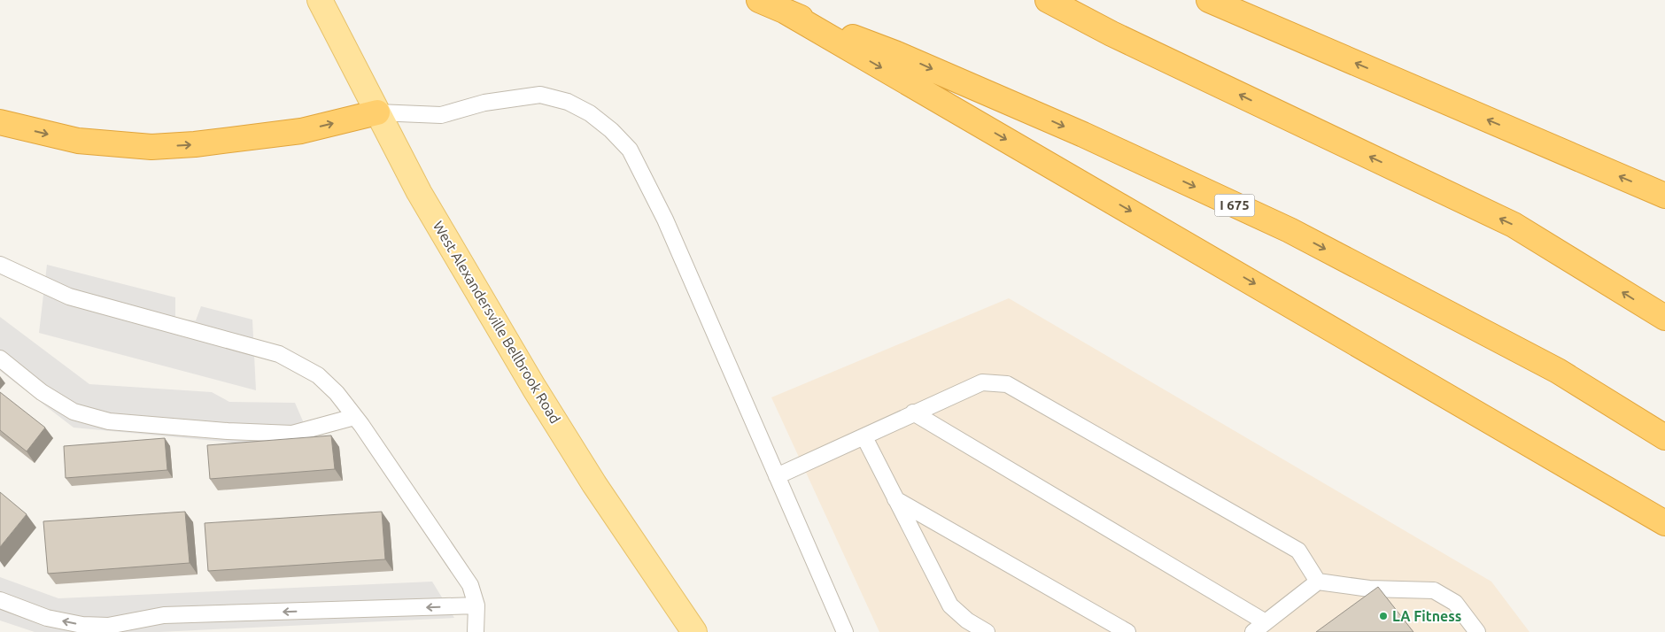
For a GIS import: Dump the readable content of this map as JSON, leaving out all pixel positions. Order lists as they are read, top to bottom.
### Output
{
  "streets": {
    "highway": ["I 675"],
    "main road": ["West Alexandersville Bellbrook Road"]
  },
  "places": ["LA Fitness"]
}
